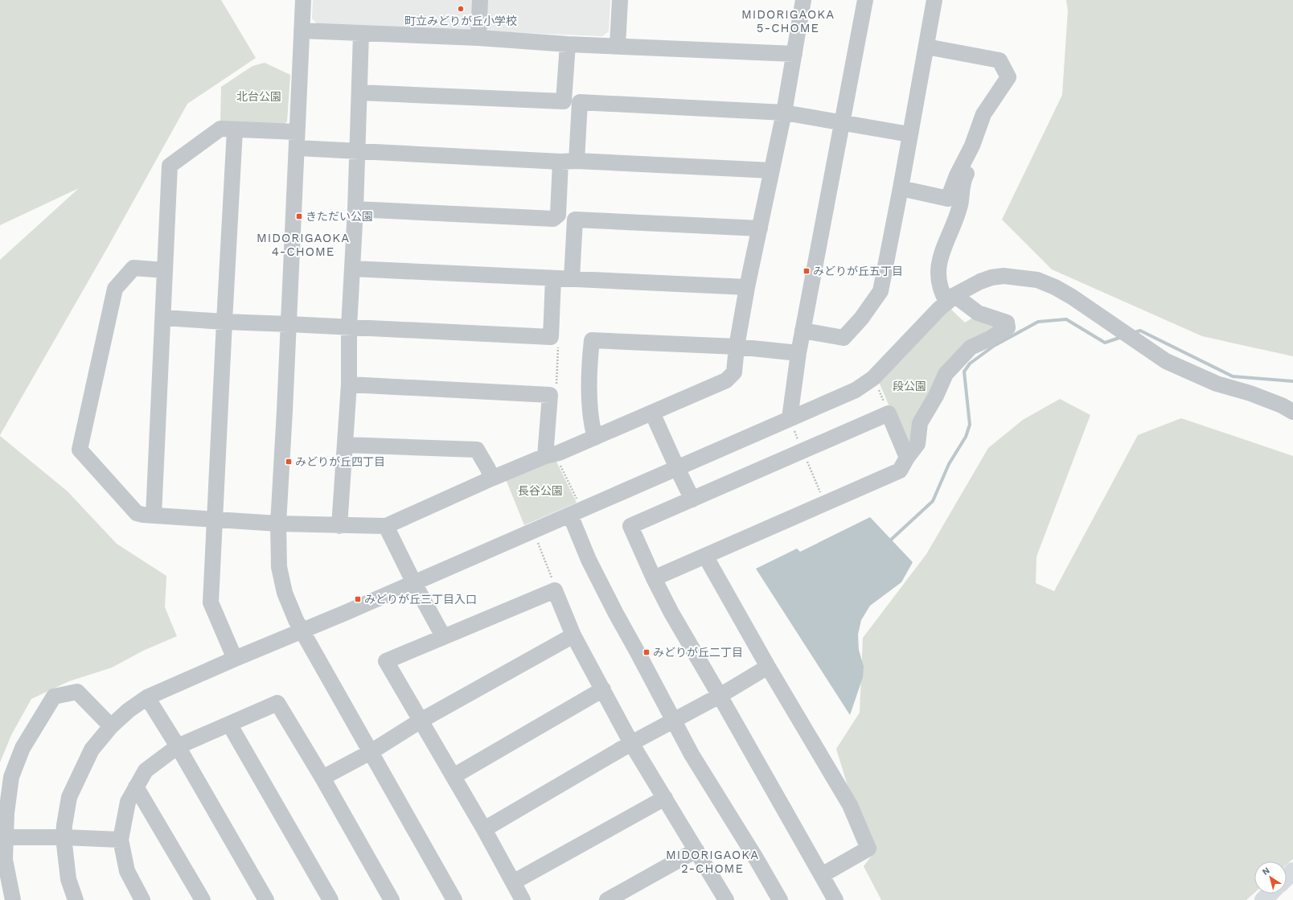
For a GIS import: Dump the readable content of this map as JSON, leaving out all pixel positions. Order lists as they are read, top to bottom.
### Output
{
  "districts": ["MIDORIGAOKA 5-CHOME", "MIDORIGAOKA 4-CHOME", "MIDORIGAOKA 2-CHOME"],
  "parks": ["北台公園", "段公園", "長谷公園"],
  "places": {
    "other": ["町立みどりが丘小学校"],
    "transit": [
      "きただい公園",
      "みどりが丘五丁目",
      "みどりが丘四丁目",
      "みどりが丘三丁目入口",
      "みどりが丘二丁目"
    ]
  },
  "north": "top left"
}
